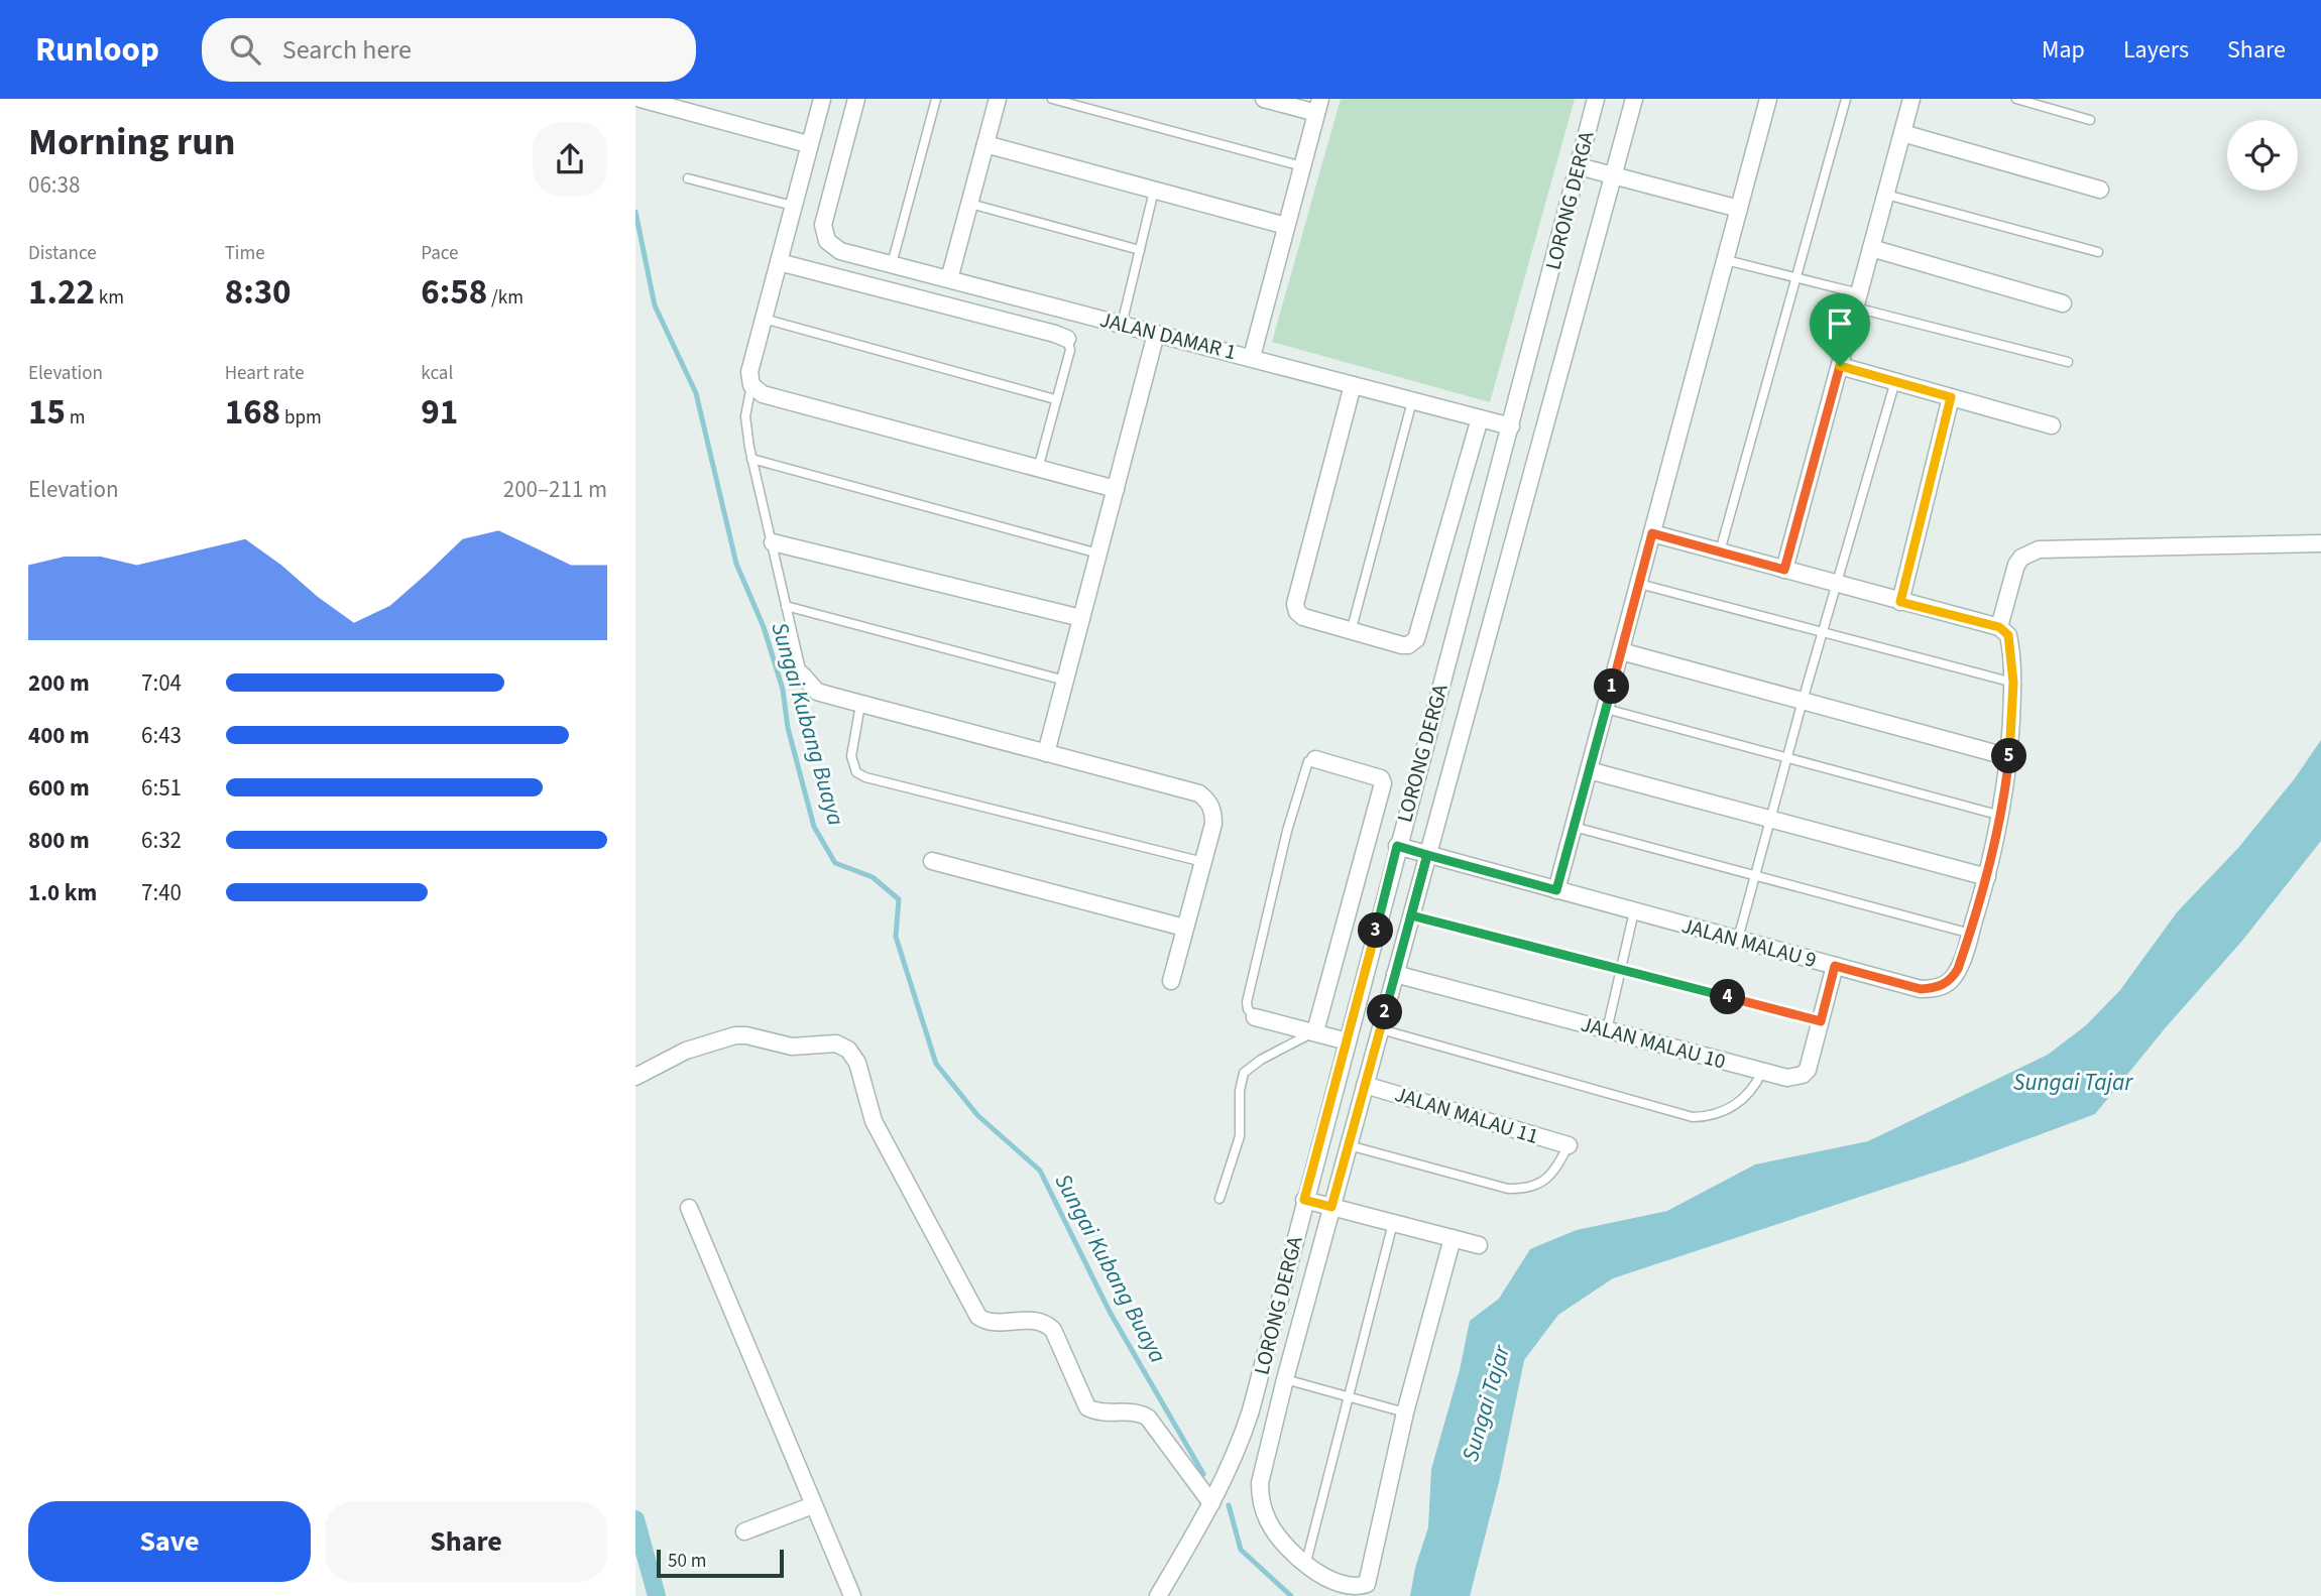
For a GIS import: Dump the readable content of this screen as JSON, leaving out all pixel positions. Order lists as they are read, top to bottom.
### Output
{
  "streets": {
    "street": [
      "LORONG DERGA",
      "JALAN DAMAR 1",
      "JALAN MALAU 9",
      "JALAN MALAU 10",
      "JALAN MALAU 11"
    ]
  },
  "crossings": [
    ["LORONG DERGA", "JALAN DAMAR 1"],
    ["LORONG DERGA", "JALAN MALAU 9"],
    ["JALAN MALAU 9", "JALAN MALAU 10"]
  ],
  "water": ["Sungai Kubang Buaya", "Sungai Tajar"],
  "scale_bar": "50 m",
  "page": {
    "header": "Runloop",
    "search": "Search here",
    "nav": ["Map", "Layers", "Share"],
    "heading": ["Morning run", "06:38"],
    "stats": [
      ["Distance", "1.22 km"],
      ["Time", "8:30"],
      ["Pace", "6:58 /km"],
      ["Elevation", "15 m"],
      ["Heart rate", "168 bpm"],
      ["kcal", "91"]
    ],
    "chart": ["Elevation", "200–211 m"],
    "list": [
      {
        "name": "200 m",
        "note": "7:04"
      },
      {
        "name": "400 m",
        "note": "6:43"
      },
      {
        "name": "600 m",
        "note": "6:51"
      },
      {
        "name": "800 m",
        "note": "6:32"
      },
      {
        "name": "1.0 km",
        "note": "7:40"
      }
    ],
    "pins": [
      "1",
      "5",
      "3",
      "4",
      "2"
    ],
    "buttons": ["Save", "Share"],
    "scale": "50 m"
  }
}
